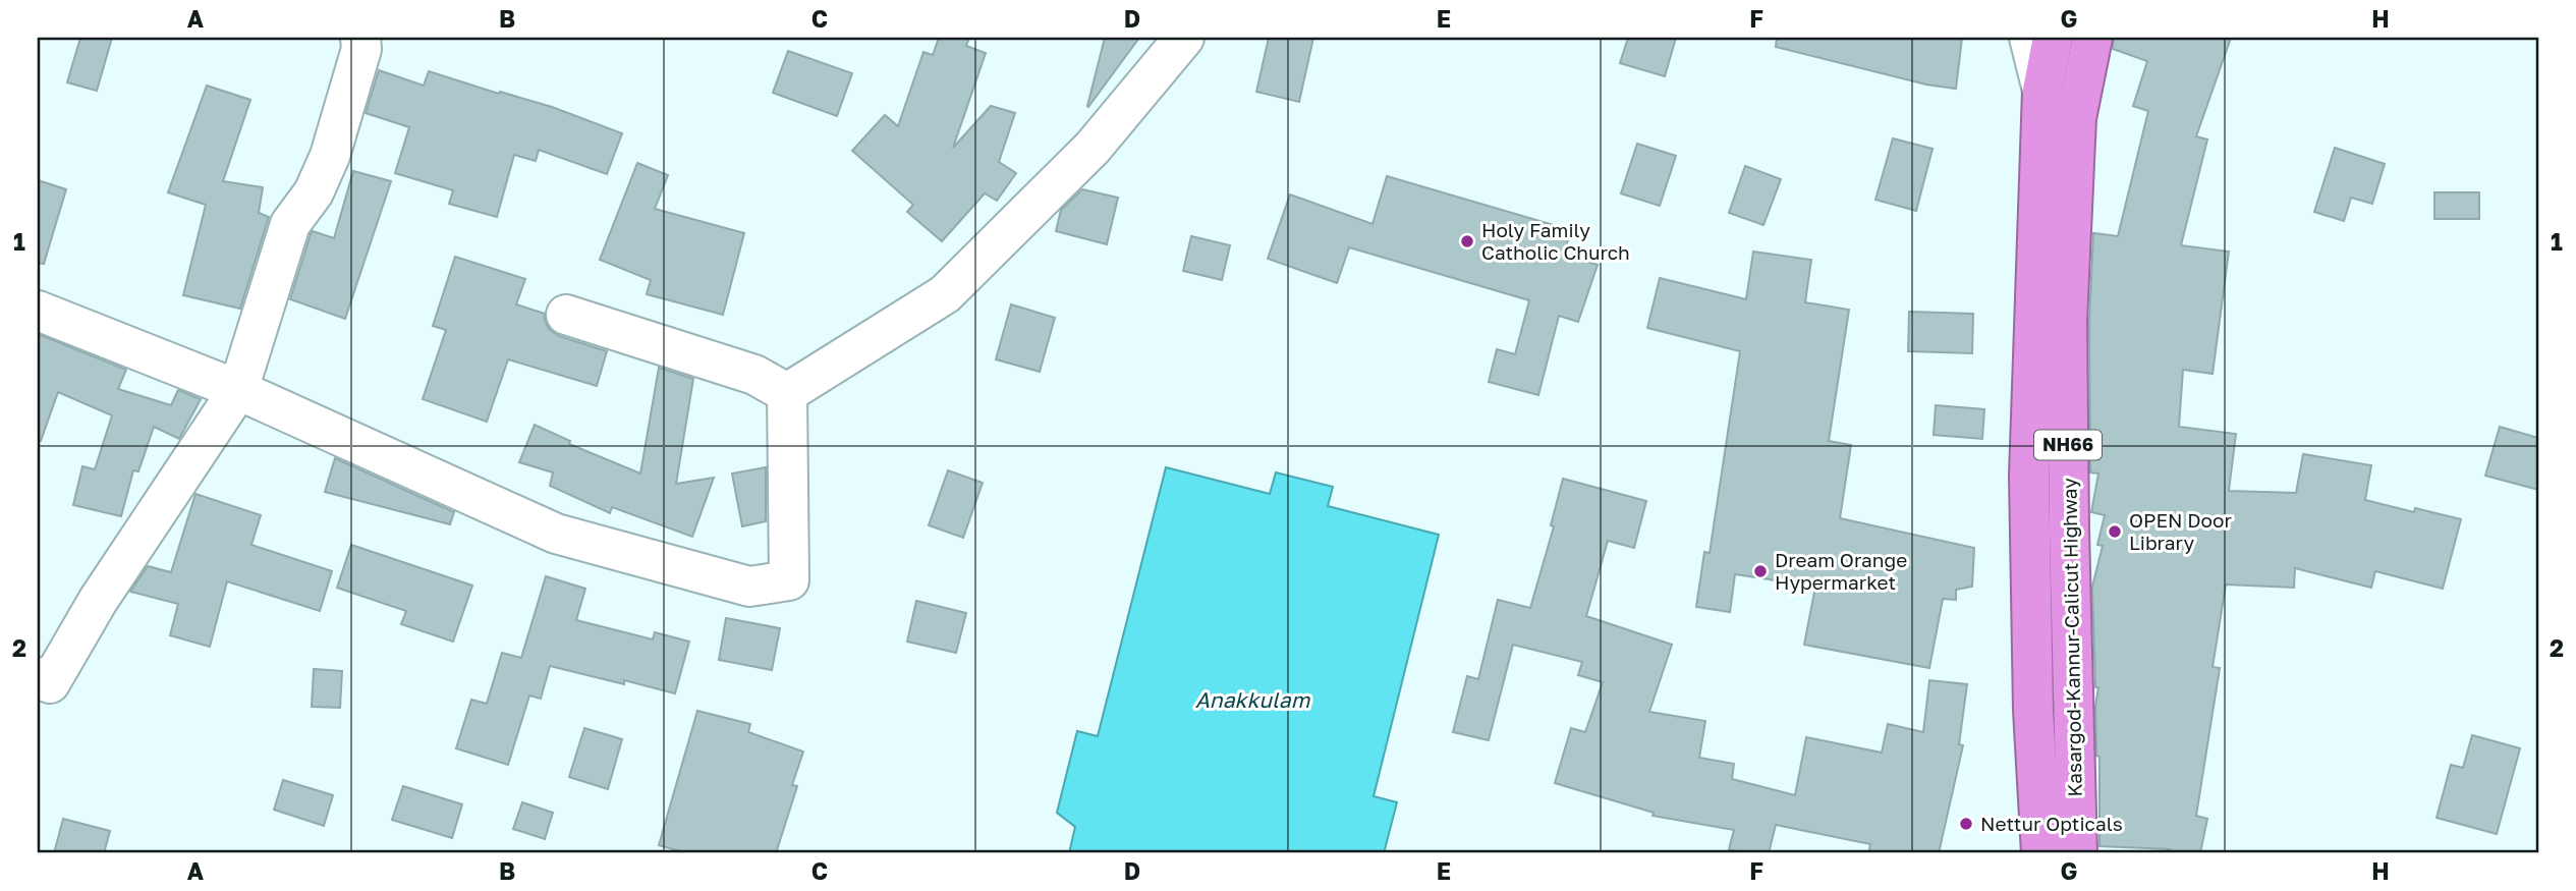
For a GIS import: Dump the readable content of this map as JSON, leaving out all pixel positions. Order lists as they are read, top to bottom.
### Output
{
  "streets": {
    "highway": ["NH66", "Kasargod-Kannur-Calicut Highway"]
  },
  "water": ["Anakkulam"],
  "places": [
    "Holy Family Catholic Church",
    "OPEN Door Library",
    "Dream Orange Hypermarket",
    "Nettur Opticals"
  ],
  "grid": {
    "columns": [
      "A",
      "B",
      "C",
      "D",
      "E",
      "F",
      "G",
      "H"
    ],
    "rows": ["1", "2"]
  }
}
